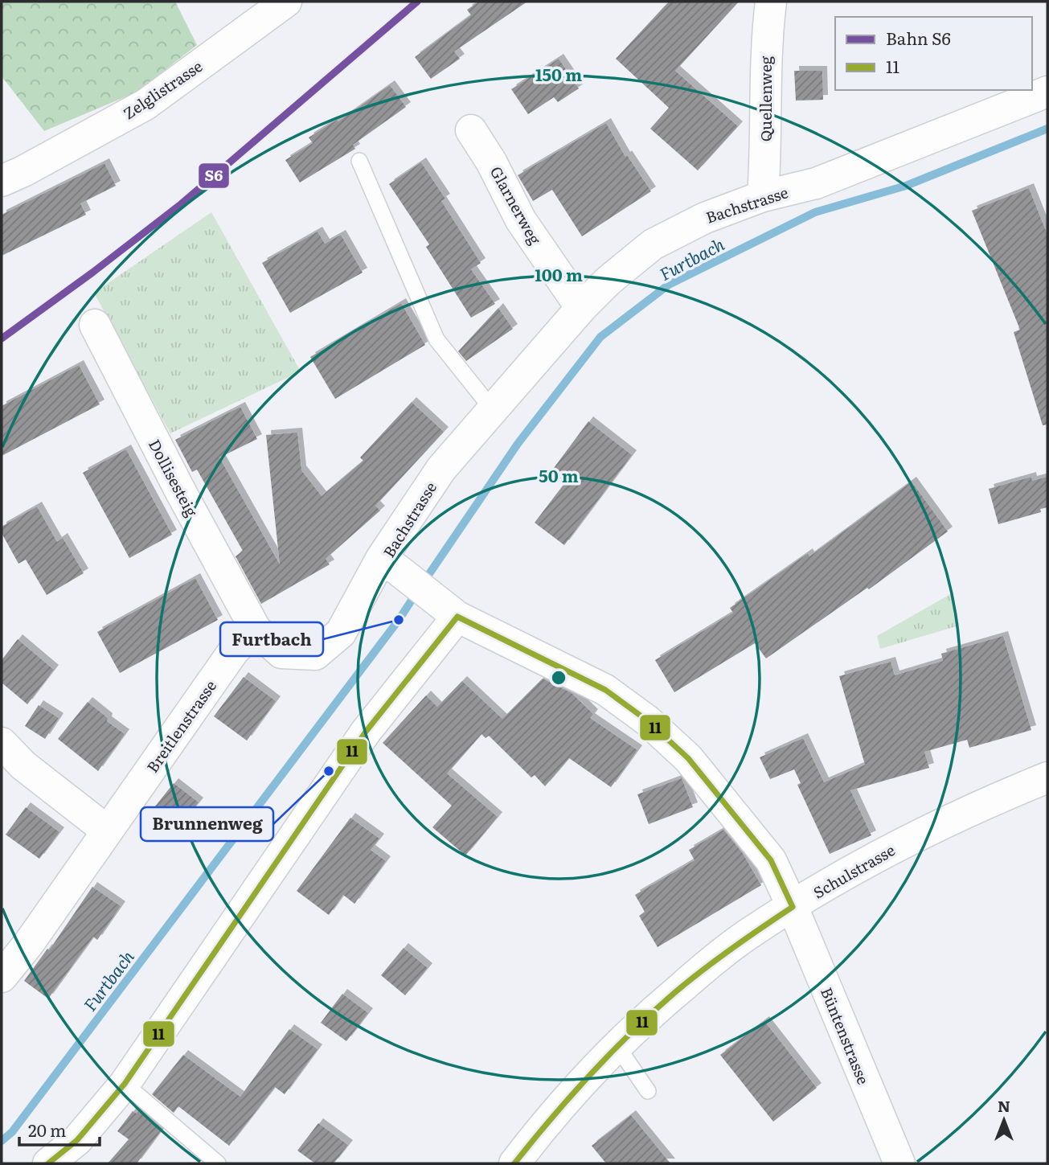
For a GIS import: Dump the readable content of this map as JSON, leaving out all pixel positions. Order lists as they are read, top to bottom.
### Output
{
  "streets": {
    "street": [
      "Zelglistrasse",
      "Quellenweg",
      "Bachstrasse",
      "Glarnerweg",
      "Dollisesteig",
      "Breitlenstrasse",
      "Schulstrasse",
      "Büntenstrasse"
    ]
  },
  "crossings": [
    ["Quellenweg", "Bachstrasse"],
    ["Bachstrasse", "Glarnerweg"],
    ["Bachstrasse", "Schulstrasse"],
    ["Bachstrasse", "Büntenstrasse"],
    ["Dollisesteig", "Breitlenstrasse"],
    ["Schulstrasse", "Büntenstrasse"]
  ],
  "water": ["Furtbach"],
  "places": ["Furtbach", "Brunnenweg"],
  "lines": ["rail line S6", "transit line 11"],
  "legend": ["Bahn S6", "11"],
  "scale_bar": "20 m",
  "north": "top",
  "rings": ["150 m", "100 m", "50 m"]
}
